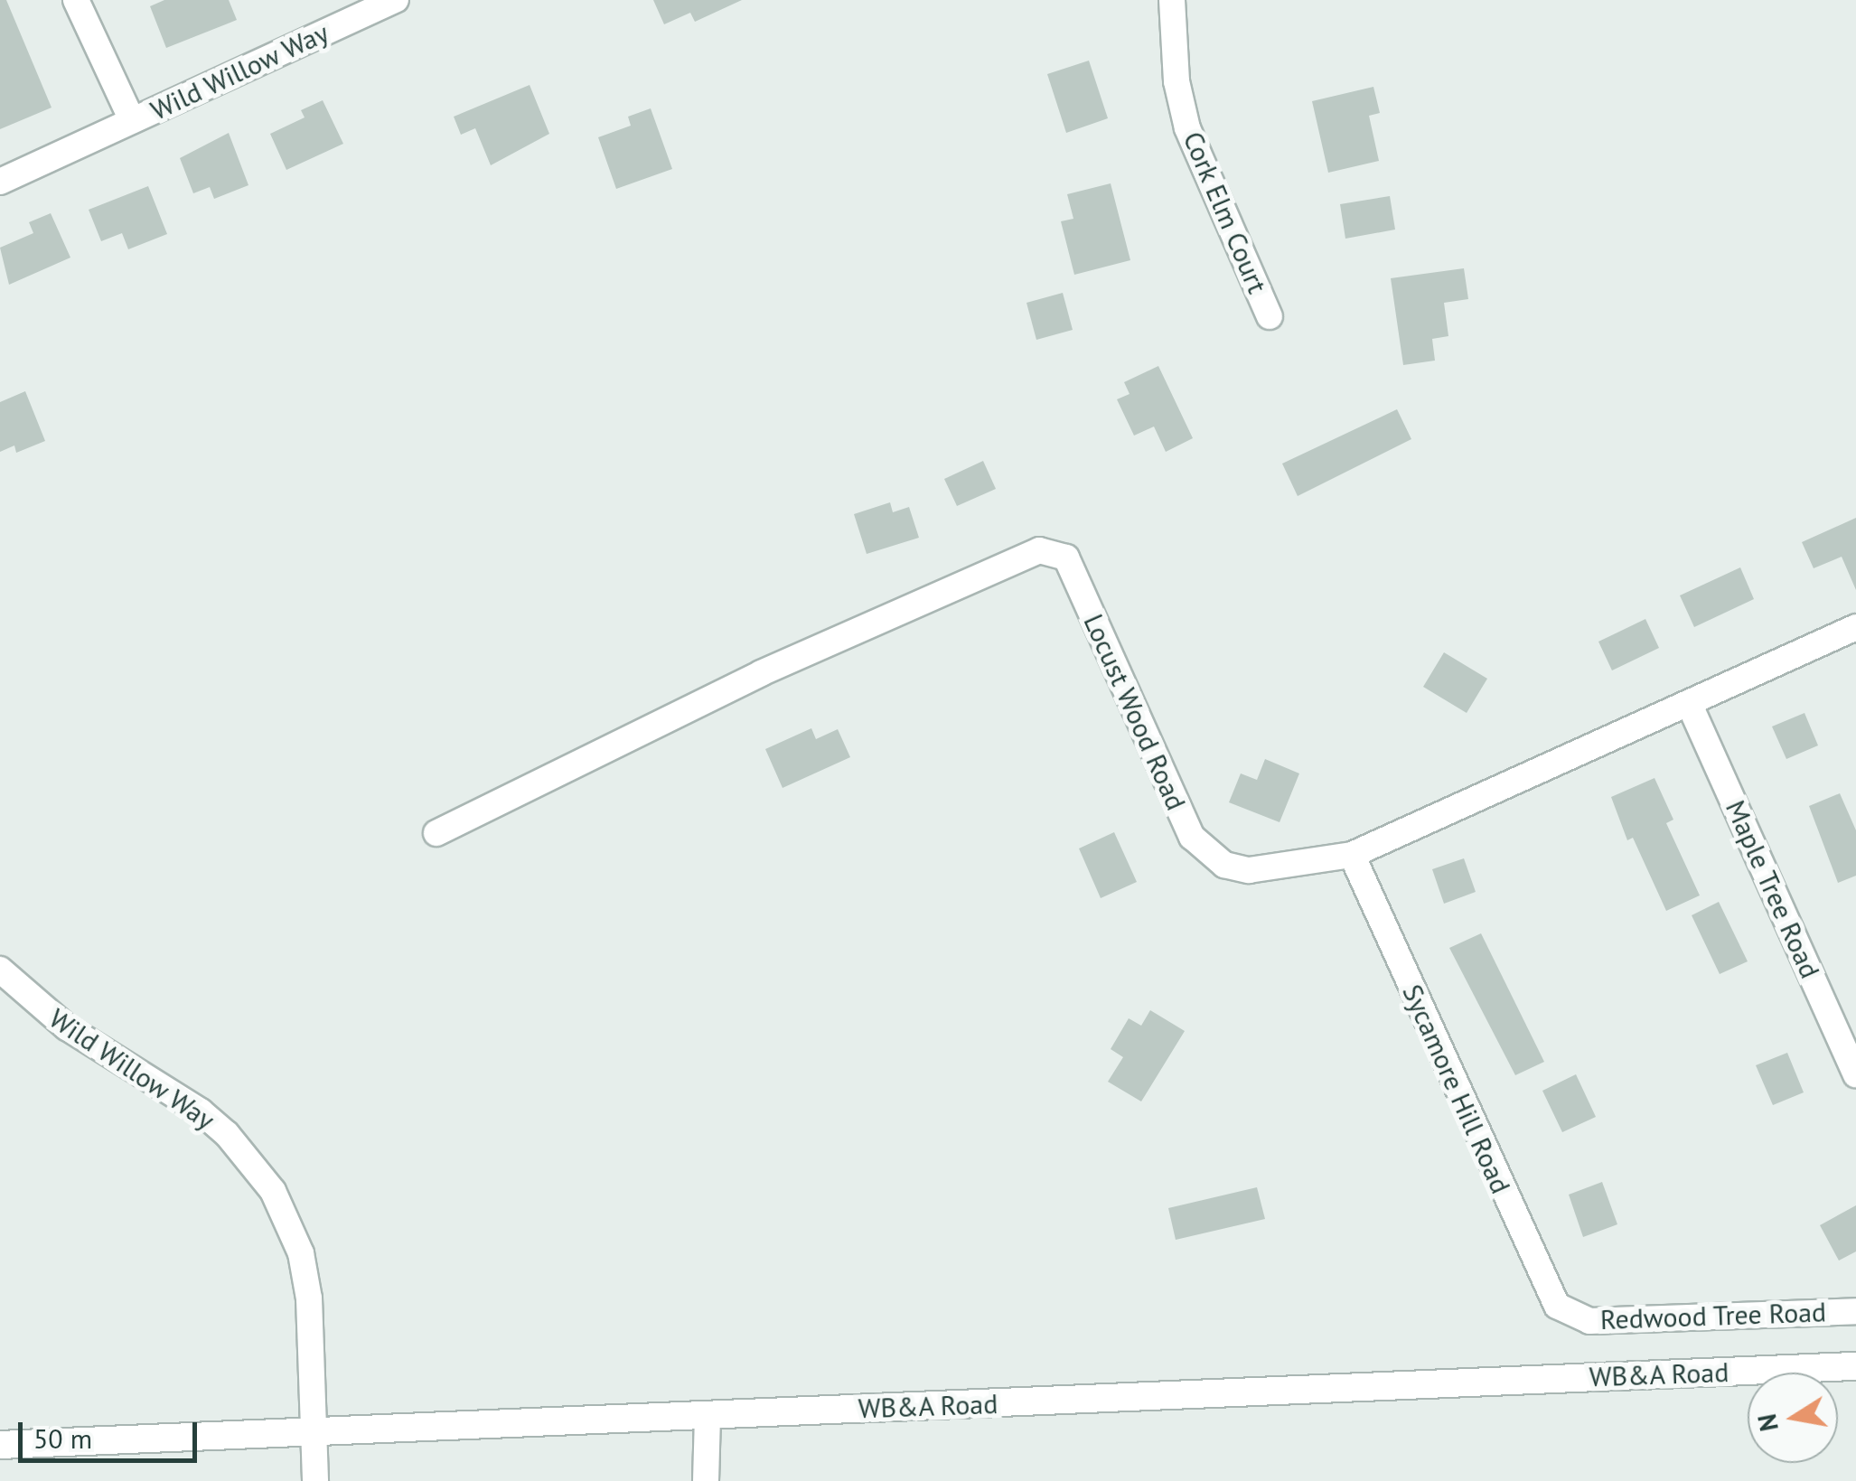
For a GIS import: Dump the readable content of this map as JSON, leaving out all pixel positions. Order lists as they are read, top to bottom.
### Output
{
  "streets": {
    "street": [
      "Wild Willow Way",
      "Cork Elm Court",
      "Locust Wood Road",
      "Maple Tree Road",
      "Sycamore Hill Road",
      "Redwood Tree Road",
      "WB&A Road"
    ]
  },
  "crossings": [
    ["Wild Willow Way", "WB&A Road"],
    ["Locust Wood Road", "Maple Tree Road"],
    ["Locust Wood Road", "Sycamore Hill Road"],
    ["Sycamore Hill Road", "Redwood Tree Road"]
  ],
  "scale_bar": "50 m",
  "north": "left"
}
